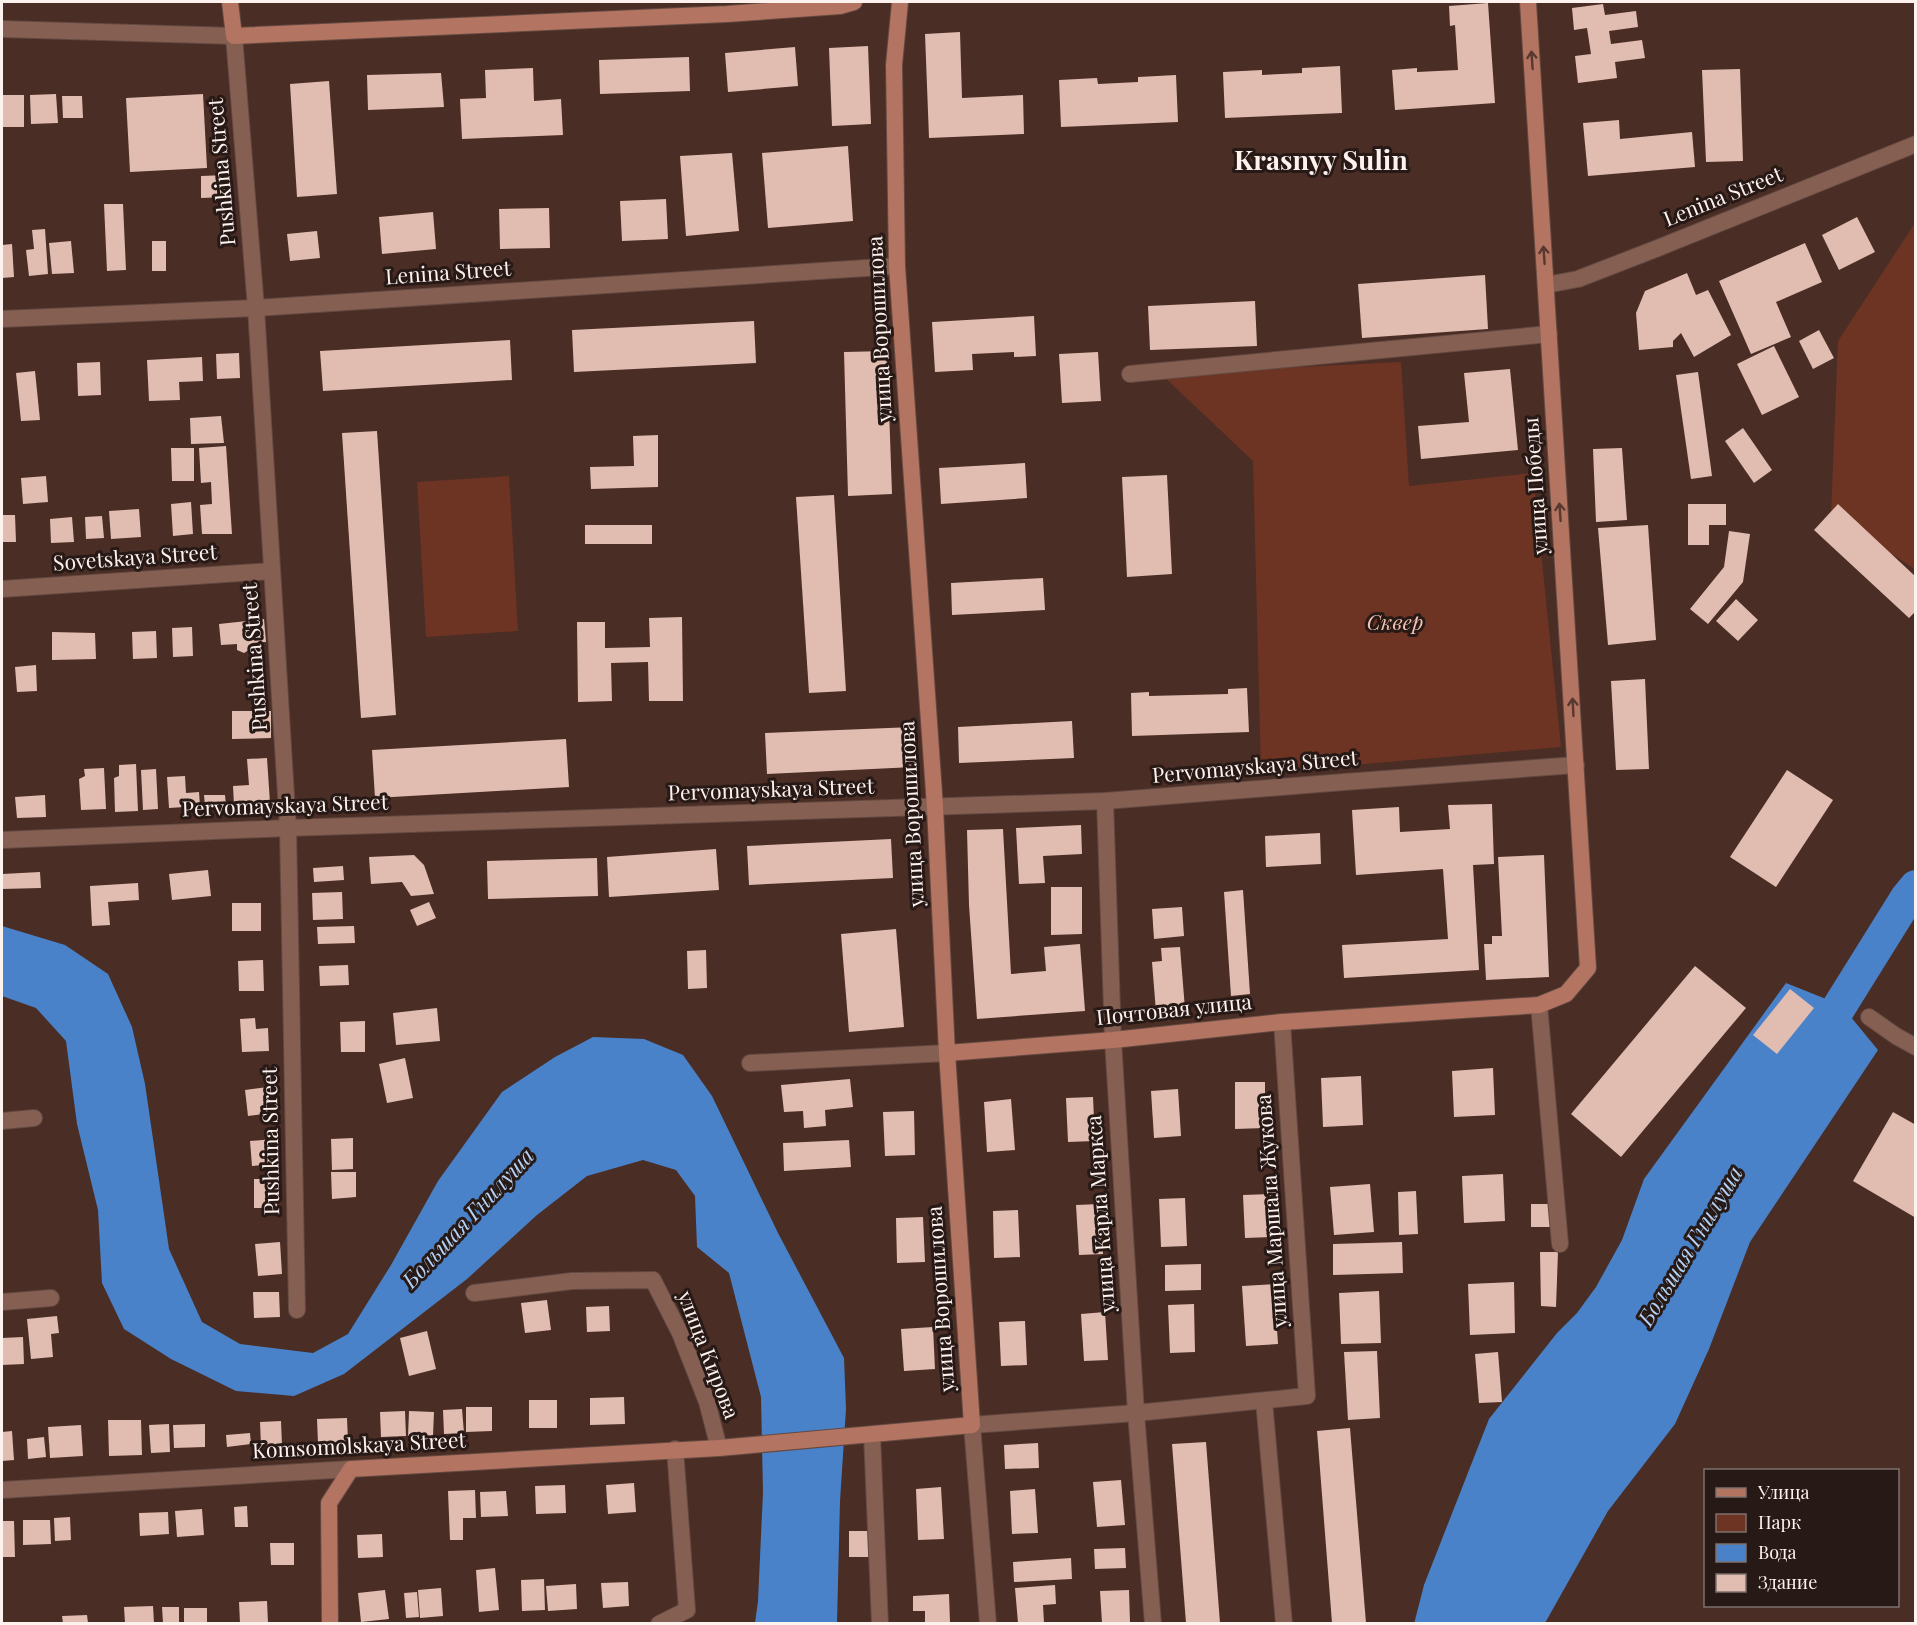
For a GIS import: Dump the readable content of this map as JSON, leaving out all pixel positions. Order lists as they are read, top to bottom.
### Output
{
  "streets": {
    "main road": [
      "Pushkina Street",
      "улица Ворошилова",
      "улица Победы",
      "Почтовая улица",
      "Komsomolskaya Street"
    ],
    "street": [
      "Lenina Street",
      "Sovetskaya Street",
      "Pervomayskaya Street",
      "улица Маршала Жукова",
      "улица Карла Маркса",
      "улица Кирова"
    ]
  },
  "crossings": [
    ["Pushkina Street", "Lenina Street"],
    ["Pushkina Street", "Sovetskaya Street"],
    ["Pushkina Street", "Pervomayskaya Street"],
    ["Lenina Street", "улица Ворошилова"],
    ["Lenina Street", "улица Победы"],
    ["улица Ворошилова", "Pervomayskaya Street"],
    ["улица Ворошилова", "Почтовая улица"],
    ["улица Ворошилова", "Komsomolskaya Street"],
    ["улица Победы", "Pervomayskaya Street"],
    ["улица Победы", "Почтовая улица"],
    ["Pervomayskaya Street", "улица Карла Маркса"],
    ["Почтовая улица", "улица Маршала Жукова"],
    ["Почтовая улица", "улица Карла Маркса"],
    ["улица Кирова", "Komsomolskaya Street"]
  ],
  "one_way": ["улица Победы"],
  "districts": ["Krasnyy Sulin"],
  "water": ["Большая Гнилуша"],
  "parks": ["Сквер"],
  "legend": [
    "Улица",
    "Парк",
    "Вода",
    "Здание"
  ]
}
